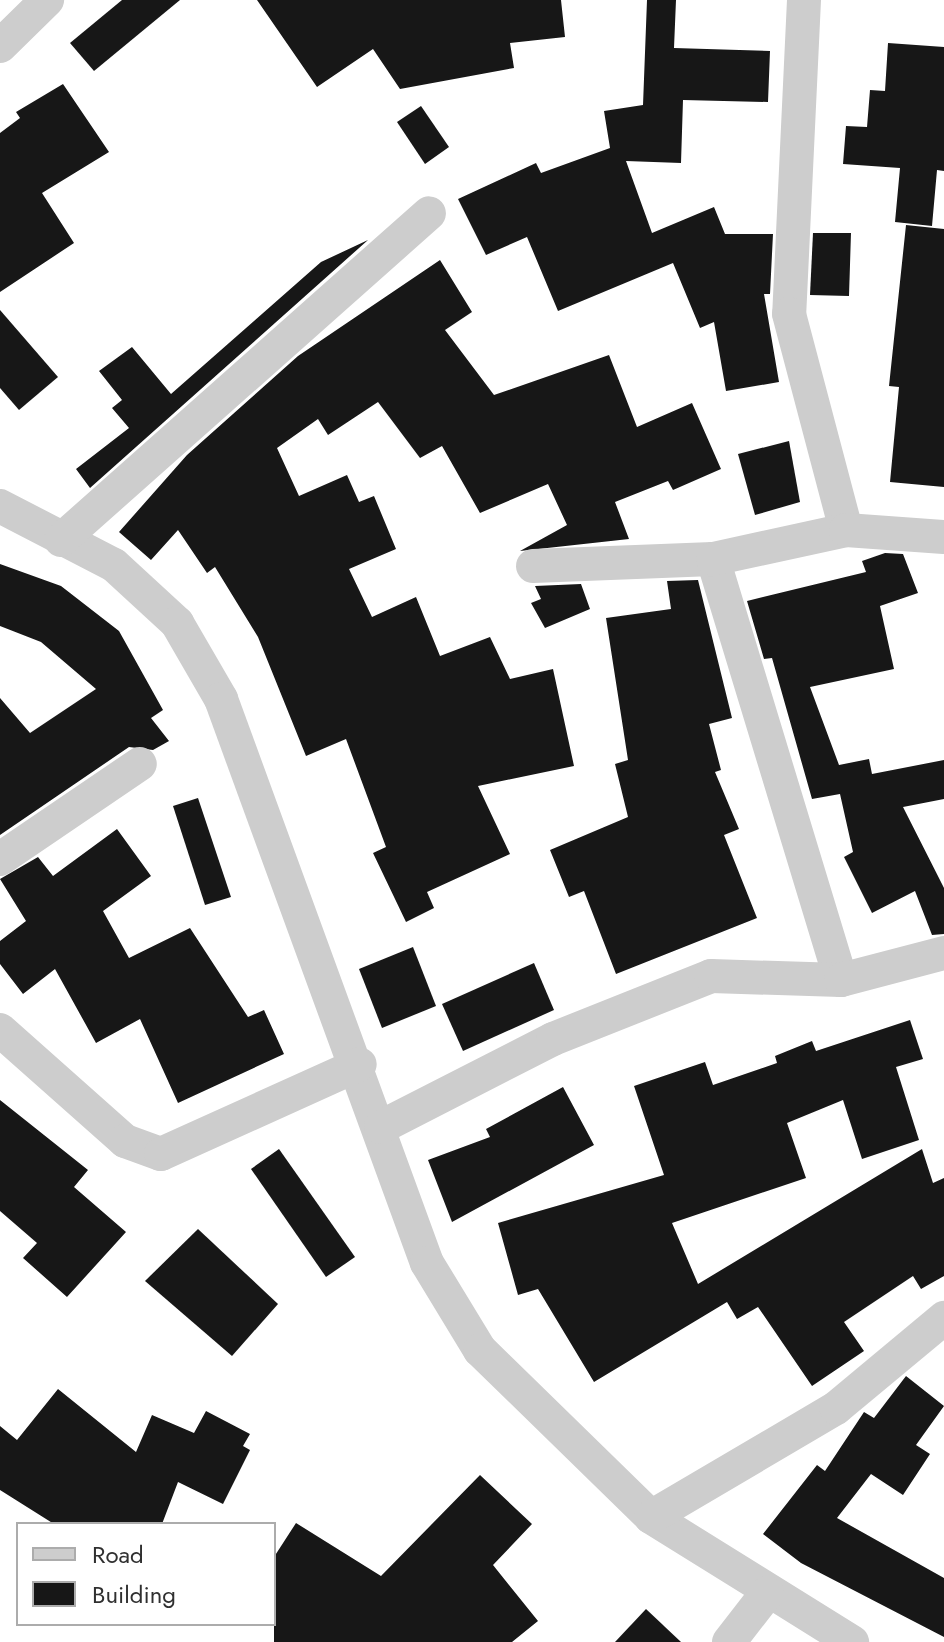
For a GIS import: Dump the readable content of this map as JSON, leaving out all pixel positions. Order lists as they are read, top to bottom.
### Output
{
  "legend": ["Road", "Building"]
}
